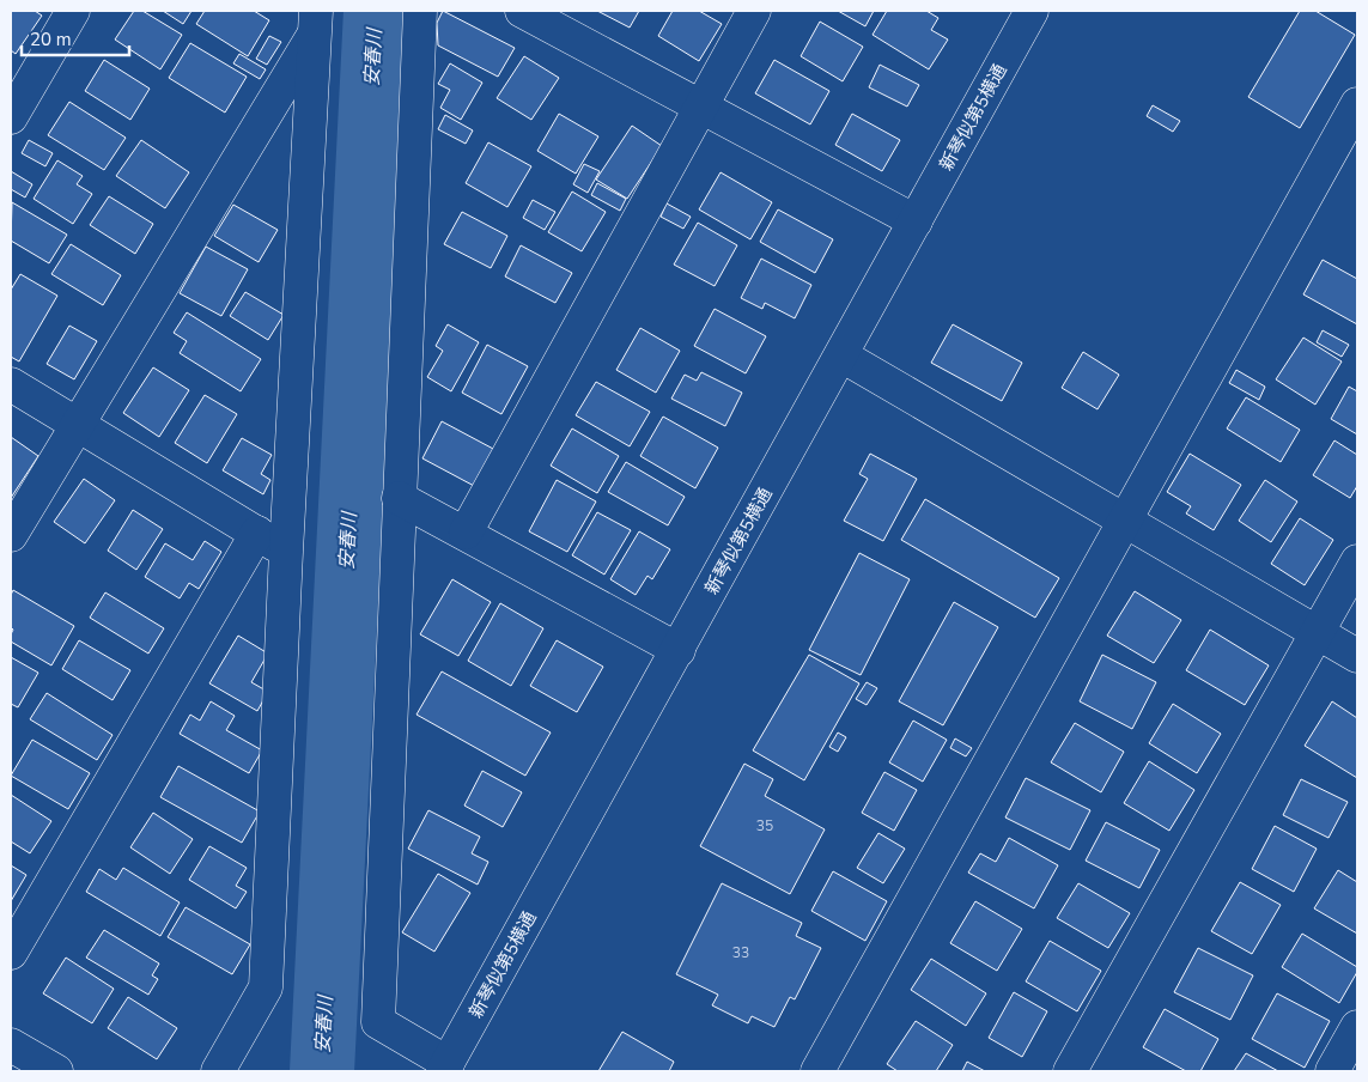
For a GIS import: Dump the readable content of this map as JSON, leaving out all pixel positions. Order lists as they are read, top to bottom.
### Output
{
  "streets": {
    "street": ["新琴似第5横通"]
  },
  "water": ["安春川"],
  "house_numbers": ["35", "33"],
  "scale_bar": "20 m"
}
